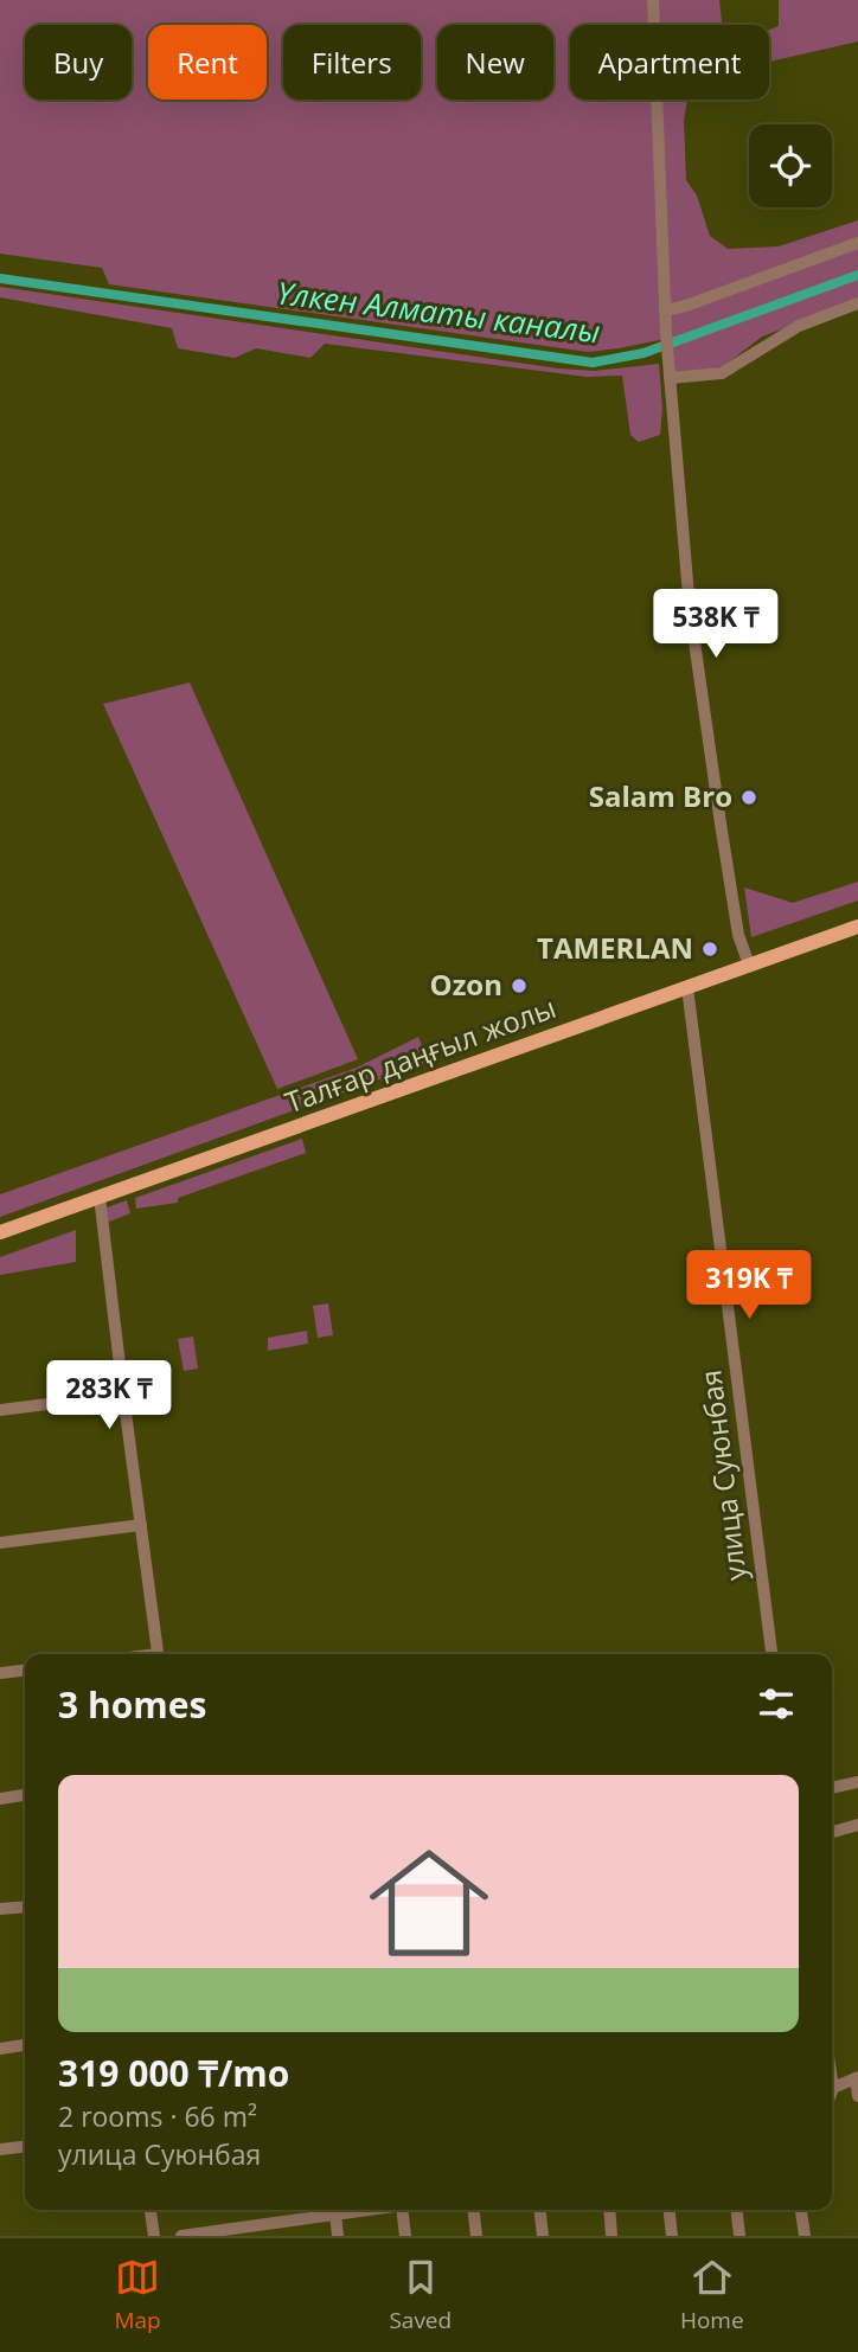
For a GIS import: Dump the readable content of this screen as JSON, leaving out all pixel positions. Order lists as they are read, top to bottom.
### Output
{
  "streets": {
    "main road": ["Талғар даңғыл жолы"],
    "street": ["улица Суюнбая"]
  },
  "crossings": [
    ["Талғар даңғыл жолы", "улица Суюнбая"]
  ],
  "water": ["Үлкен Алматы каналы"],
  "places": ["Salam Bro", "TAMERLAN", "Ozon"],
  "page": {
    "chip": [
      "Buy",
      "Rent",
      "Filters",
      "New",
      "Apartment"
    ],
    "price": ["538K ₸", "319K ₸", "283K ₸"],
    "heading": "3 homes",
    "list": [
      {
        "name": "319 000 ₸/mo",
        "note": "2 rooms · 66 m² · улица Суюнбая"
      }
    ],
    "tabs": ["Map", "Saved", "Home"]
  }
}
